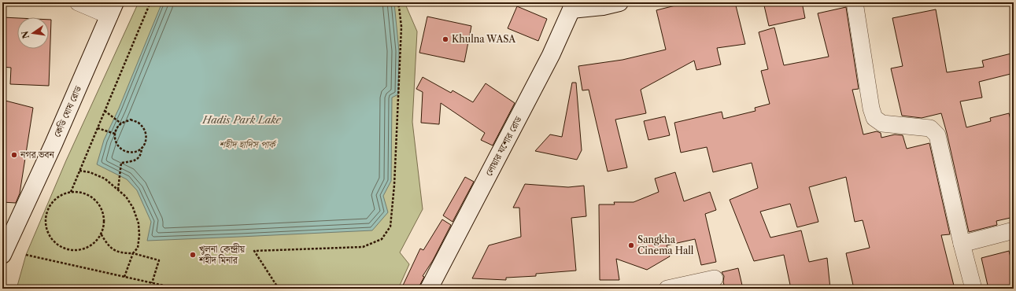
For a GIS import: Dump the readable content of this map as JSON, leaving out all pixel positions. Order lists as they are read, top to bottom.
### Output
{
  "streets": {
    "main road": ["কেডি ঘোষ রোড", "লোয়ার যশোর রোড"]
  },
  "water": ["Hadis Park Lake"],
  "parks": ["শহীদ হাদিস পার্ক"],
  "places": [
    "Khulna WASA",
    "নগর ভবন",
    "Sangkha Cinema Hall",
    "খুলনা কেন্দ্রীয় শহীদ মিনার"
  ],
  "north": "left"
}
